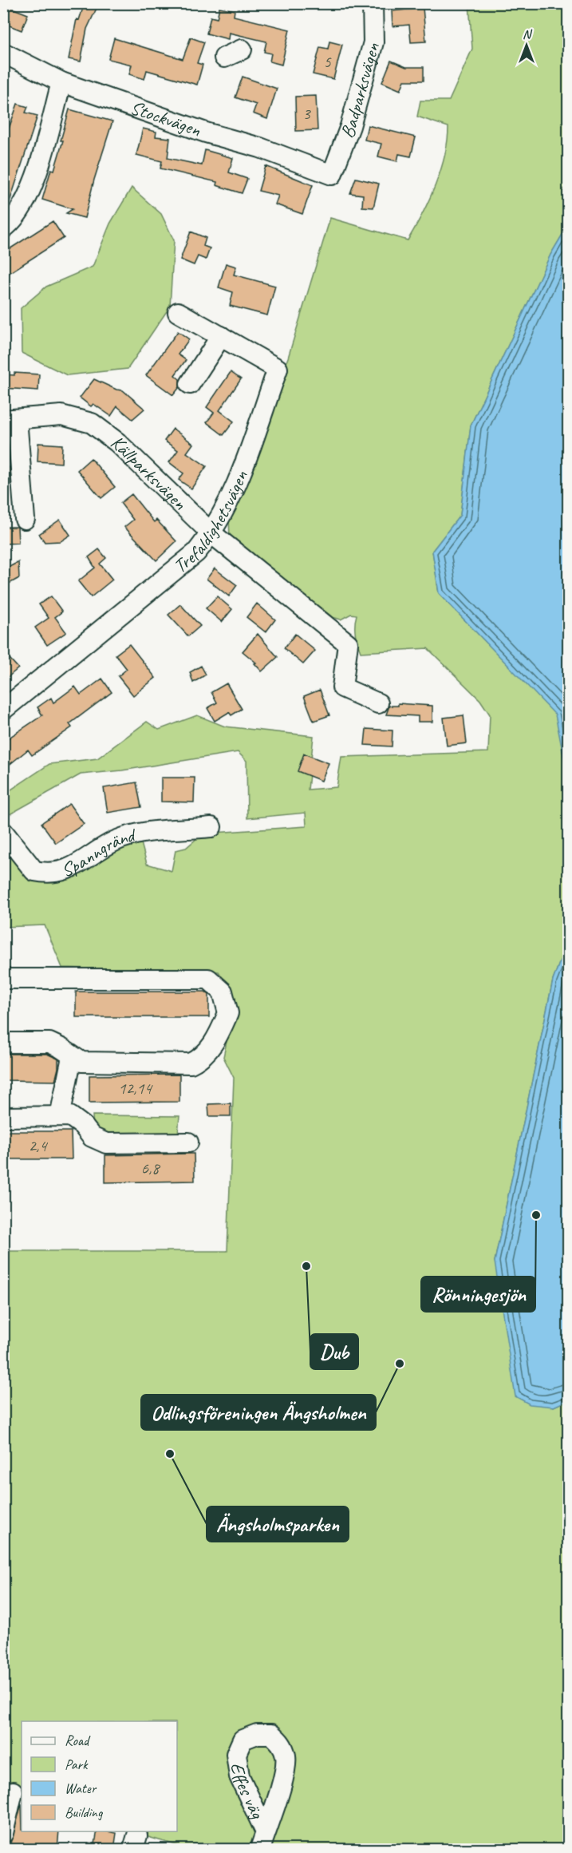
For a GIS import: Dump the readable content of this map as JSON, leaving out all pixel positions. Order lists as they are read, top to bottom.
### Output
{
  "streets": {
    "street": [
      "Badparksvägen",
      "Stockvägen",
      "Källparksvägen",
      "Trefaldighetsvägen",
      "Spanngränd"
    ]
  },
  "crossings": [
    ["Badparksvägen", "Stockvägen"],
    ["Källparksvägen", "Trefaldighetsvägen"]
  ],
  "places": [
    "Rönningesjön",
    "Dub",
    "Odlingsföreningen Ängsholmen",
    "Ängsholmsparken"
  ],
  "house_numbers": [
    "5",
    "3",
    "12,14",
    "2,4",
    "6,8"
  ],
  "legend": [
    "Road",
    "Park",
    "Water",
    "Building"
  ],
  "north": "top"
}
